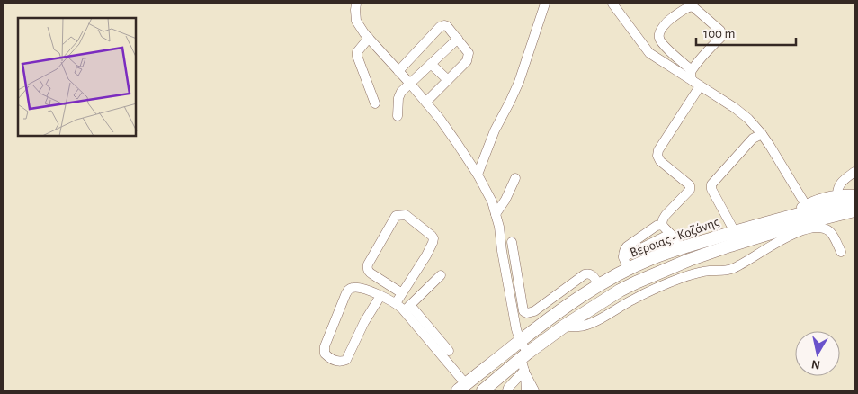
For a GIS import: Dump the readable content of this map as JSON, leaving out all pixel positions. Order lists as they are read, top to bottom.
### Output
{
  "streets": {
    "main road": ["Βέροιας - Κοζάνης"]
  },
  "scale_bar": "100 m",
  "north": "bottom"
}
